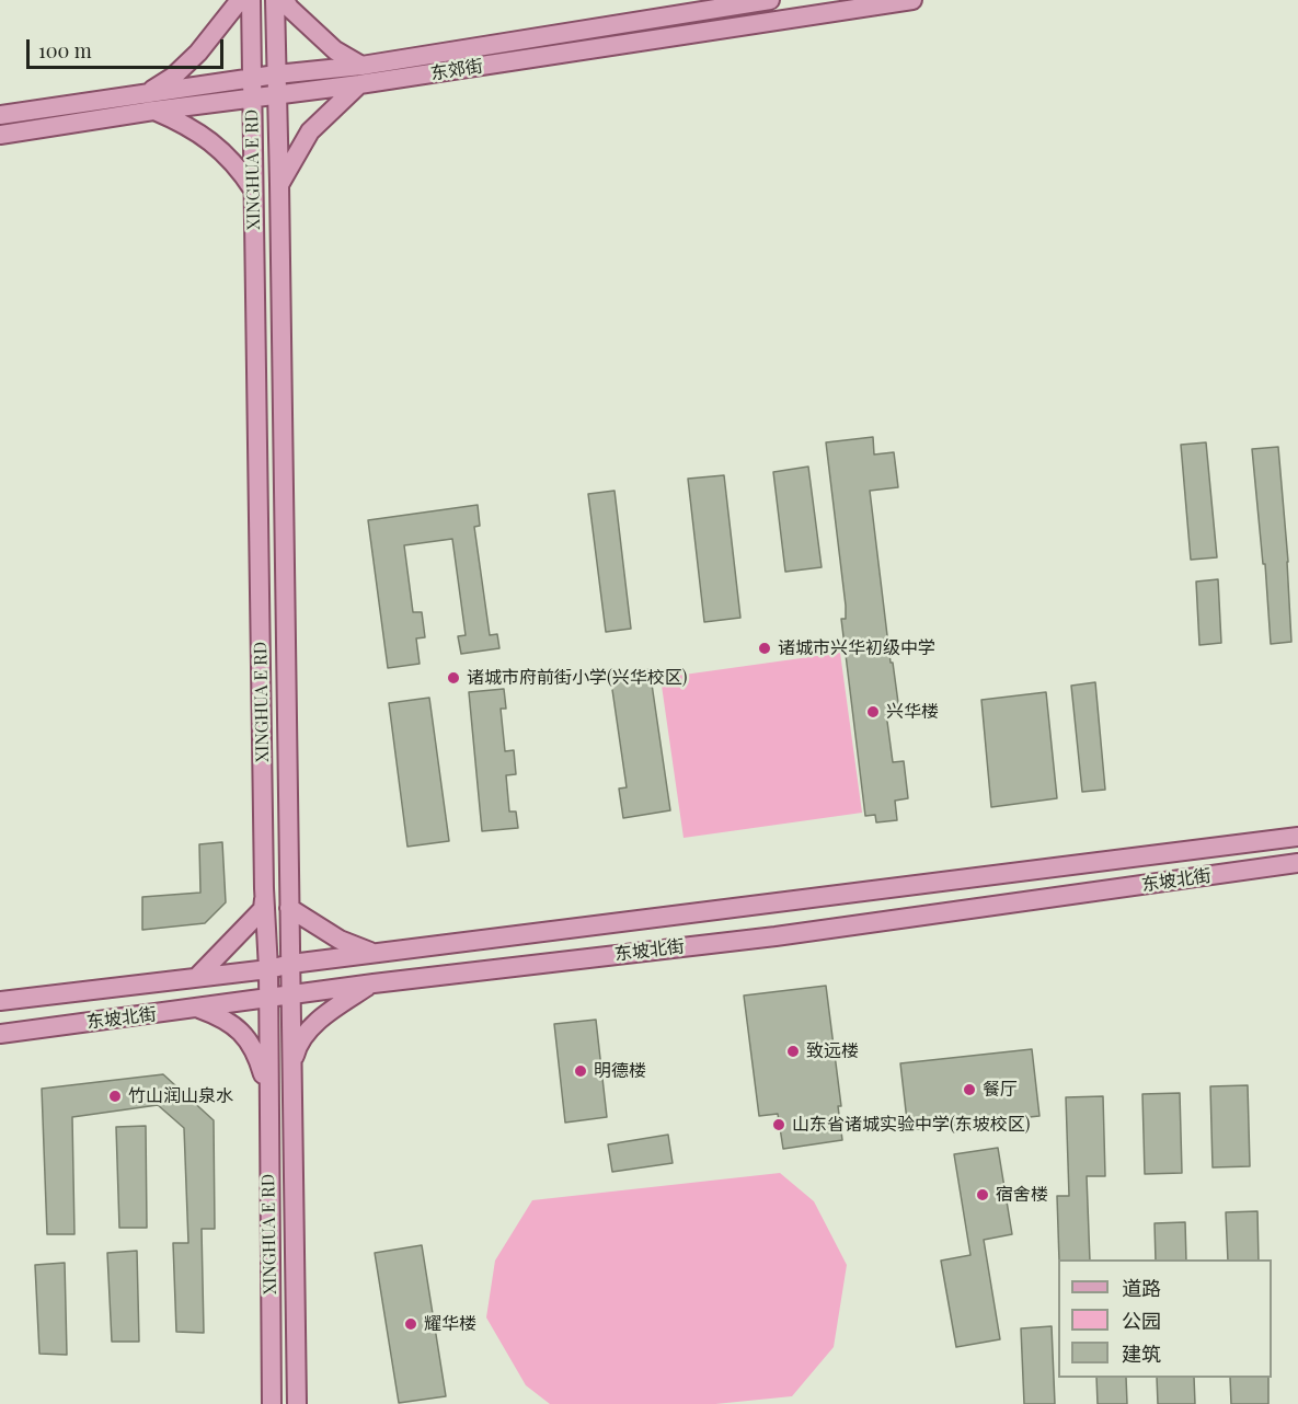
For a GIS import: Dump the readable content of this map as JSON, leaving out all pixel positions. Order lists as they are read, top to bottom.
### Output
{
  "streets": {
    "main road": ["东郊街", "XINGHUA E RD", "东坡北街"]
  },
  "crossings": [
    ["东郊街", "XINGHUA E RD"],
    ["XINGHUA E RD", "东坡北街"]
  ],
  "places": [
    "诸城市兴华初级中学",
    "诸城市府前街小学(兴华校区)",
    "兴华楼",
    "致远楼",
    "明德楼",
    "餐厅",
    "竹山润山泉水",
    "山东省诸城实验中学(东坡校区)",
    "宿舍楼",
    "耀华楼"
  ],
  "legend": ["道路", "公园", "建筑"],
  "scale_bar": "100 m"
}
